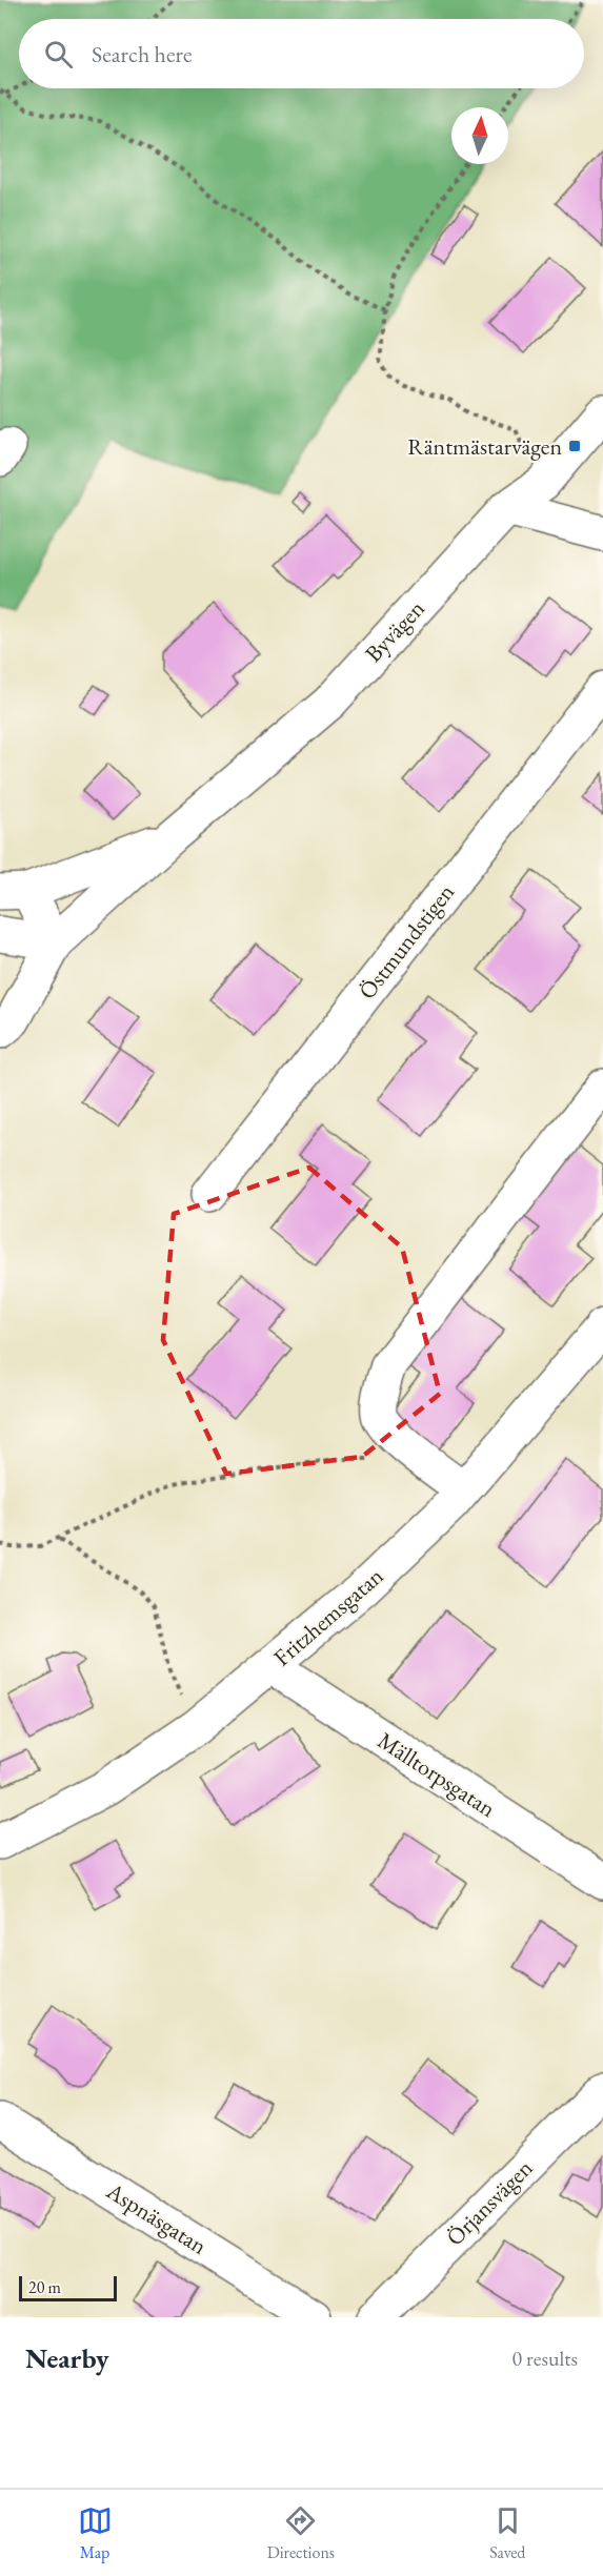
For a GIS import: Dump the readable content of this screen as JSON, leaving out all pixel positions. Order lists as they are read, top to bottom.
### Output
{
  "streets": {
    "street": [
      "Byvägen",
      "Östmundstigen",
      "Fritzhemsgatan",
      "Mälltorpsgatan",
      "Örjansvägen",
      "Aspnäsgatan"
    ]
  },
  "crossings": [
    ["Fritzhemsgatan", "Mälltorpsgatan"]
  ],
  "places": {
    "transit": ["Räntmästarvägen"]
  },
  "scale_bar": "20 m",
  "north": "top",
  "page": {
    "search": "Search here",
    "scale": "20 m",
    "heading": ["Nearby", "0 results"],
    "nav": ["Map", "Directions", "Saved"]
  }
}
